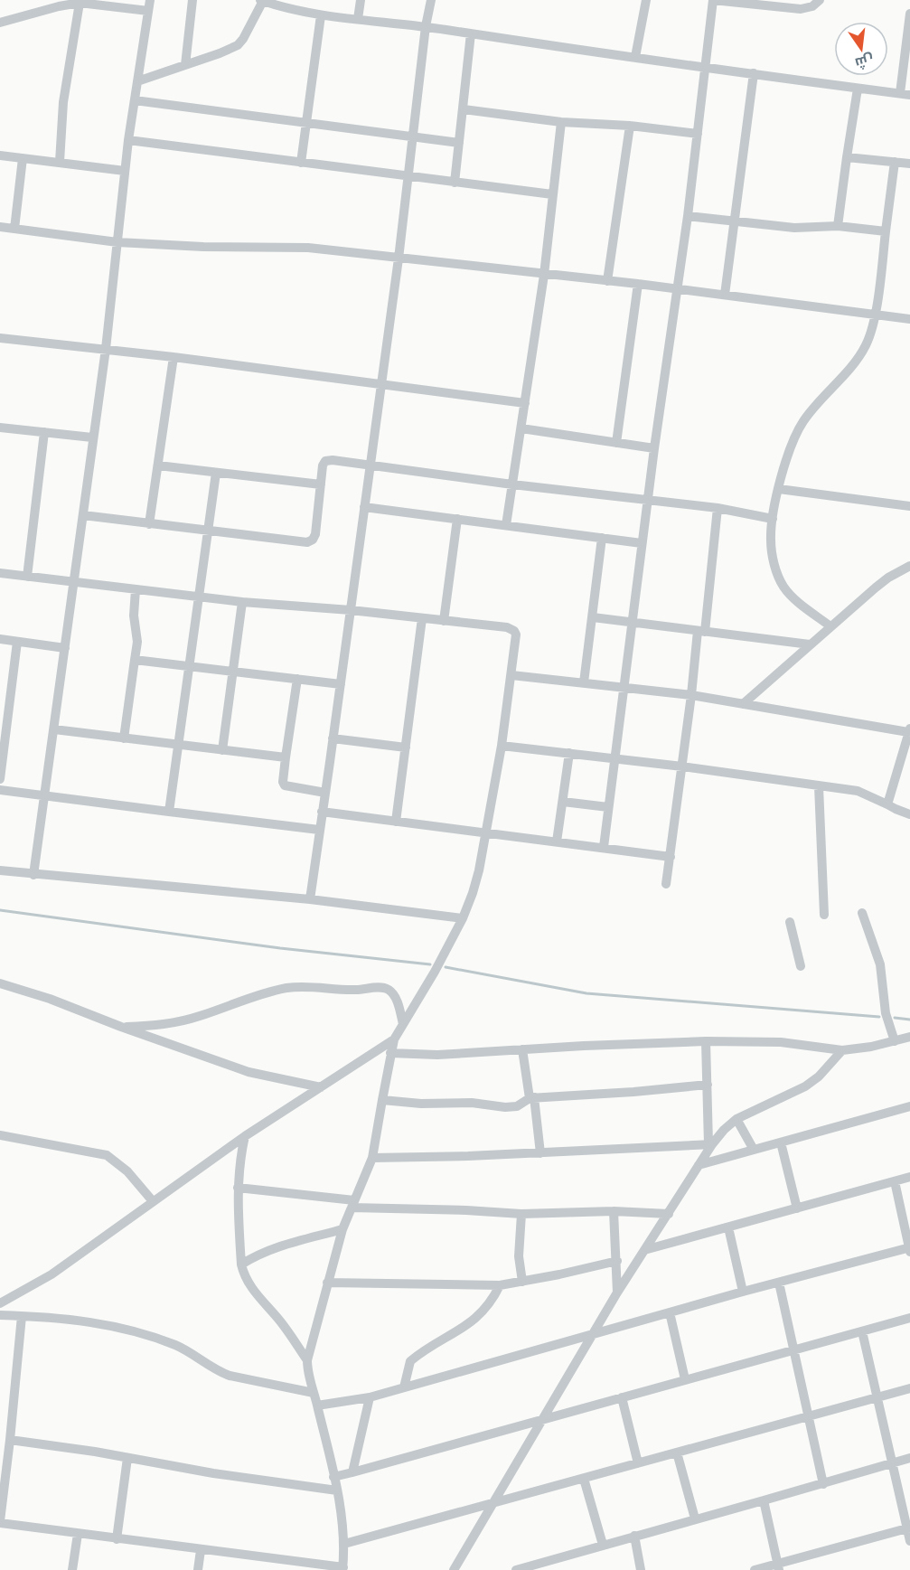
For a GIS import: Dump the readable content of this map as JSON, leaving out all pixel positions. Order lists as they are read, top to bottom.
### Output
{
  "north": "bottom"
}
